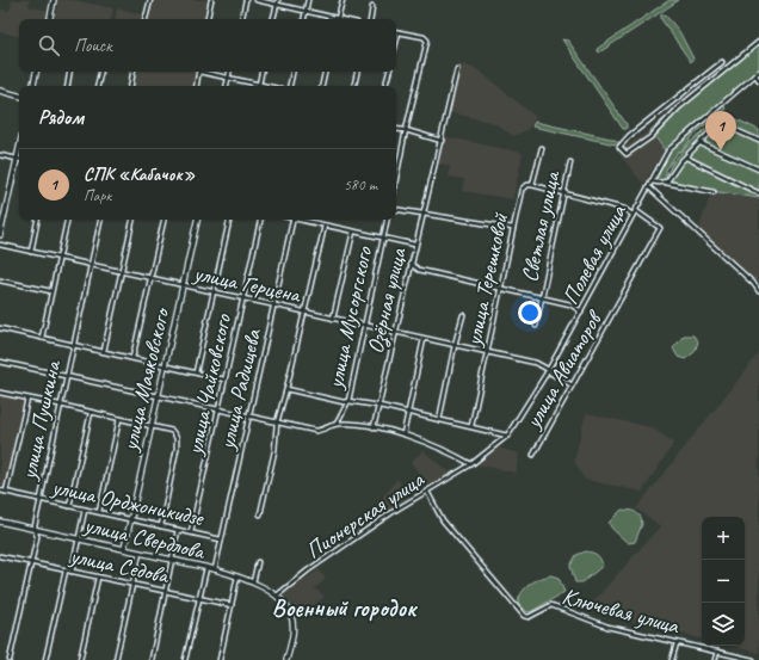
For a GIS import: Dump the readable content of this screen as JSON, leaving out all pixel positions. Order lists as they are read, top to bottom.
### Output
{
  "streets": {
    "street": [
      "Светлая улица",
      "Полевая улица",
      "улица Терешковой",
      "улица Герцена",
      "Озёрная улица",
      "улица Мусоргского",
      "улица Авиаторов",
      "улица Маяковского",
      "улица Чайковского",
      "улица Радищева",
      "улица Пушкина",
      "улица Орджоникидзе",
      "Пионерская улица",
      "улица Свердлова",
      "улица Седова",
      "Ключевая улица"
    ]
  },
  "crossings": [
    ["Полевая улица", "улица Герцена"],
    ["Полевая улица", "улица Авиаторов"],
    ["Полевая улица", "Пионерская улица"],
    ["улица Терешковой", "улица Герцена"],
    ["улица Герцена", "Озёрная улица"],
    ["улица Герцена", "улица Мусоргского"],
    ["улица Герцена", "улица Авиаторов"],
    ["улица Герцена", "улица Маяковского"],
    ["улица Герцена", "улица Чайковского"],
    ["улица Герцена", "улица Радищева"],
    ["улица Герцена", "улица Пушкина"],
    ["улица Маяковского", "улица Орджоникидзе"],
    ["улица Маяковского", "улица Свердлова"],
    ["улица Чайковского", "улица Орджоникидзе"],
    ["улица Радищева", "улица Орджоникидзе"],
    ["улица Радищева", "улица Свердлова"],
    ["улица Пушкина", "улица Орджоникидзе"],
    ["улица Пушкина", "улица Свердлова"],
    ["улица Пушкина", "улица Седова"],
    ["Пионерская улица", "улица Свердлова"],
    ["Пионерская улица", "Ключевая улица"]
  ],
  "districts": ["Военный городок"],
  "page": {
    "search": "Поиск",
    "heading": "Рядом",
    "pins": "1",
    "list": [
      {
        "mark": "1",
        "name": "СПК «Кабачок»",
        "note": "Парк",
        "value": "580 m"
      }
    ],
    "map_buttons": ["+", "−"]
  }
}
